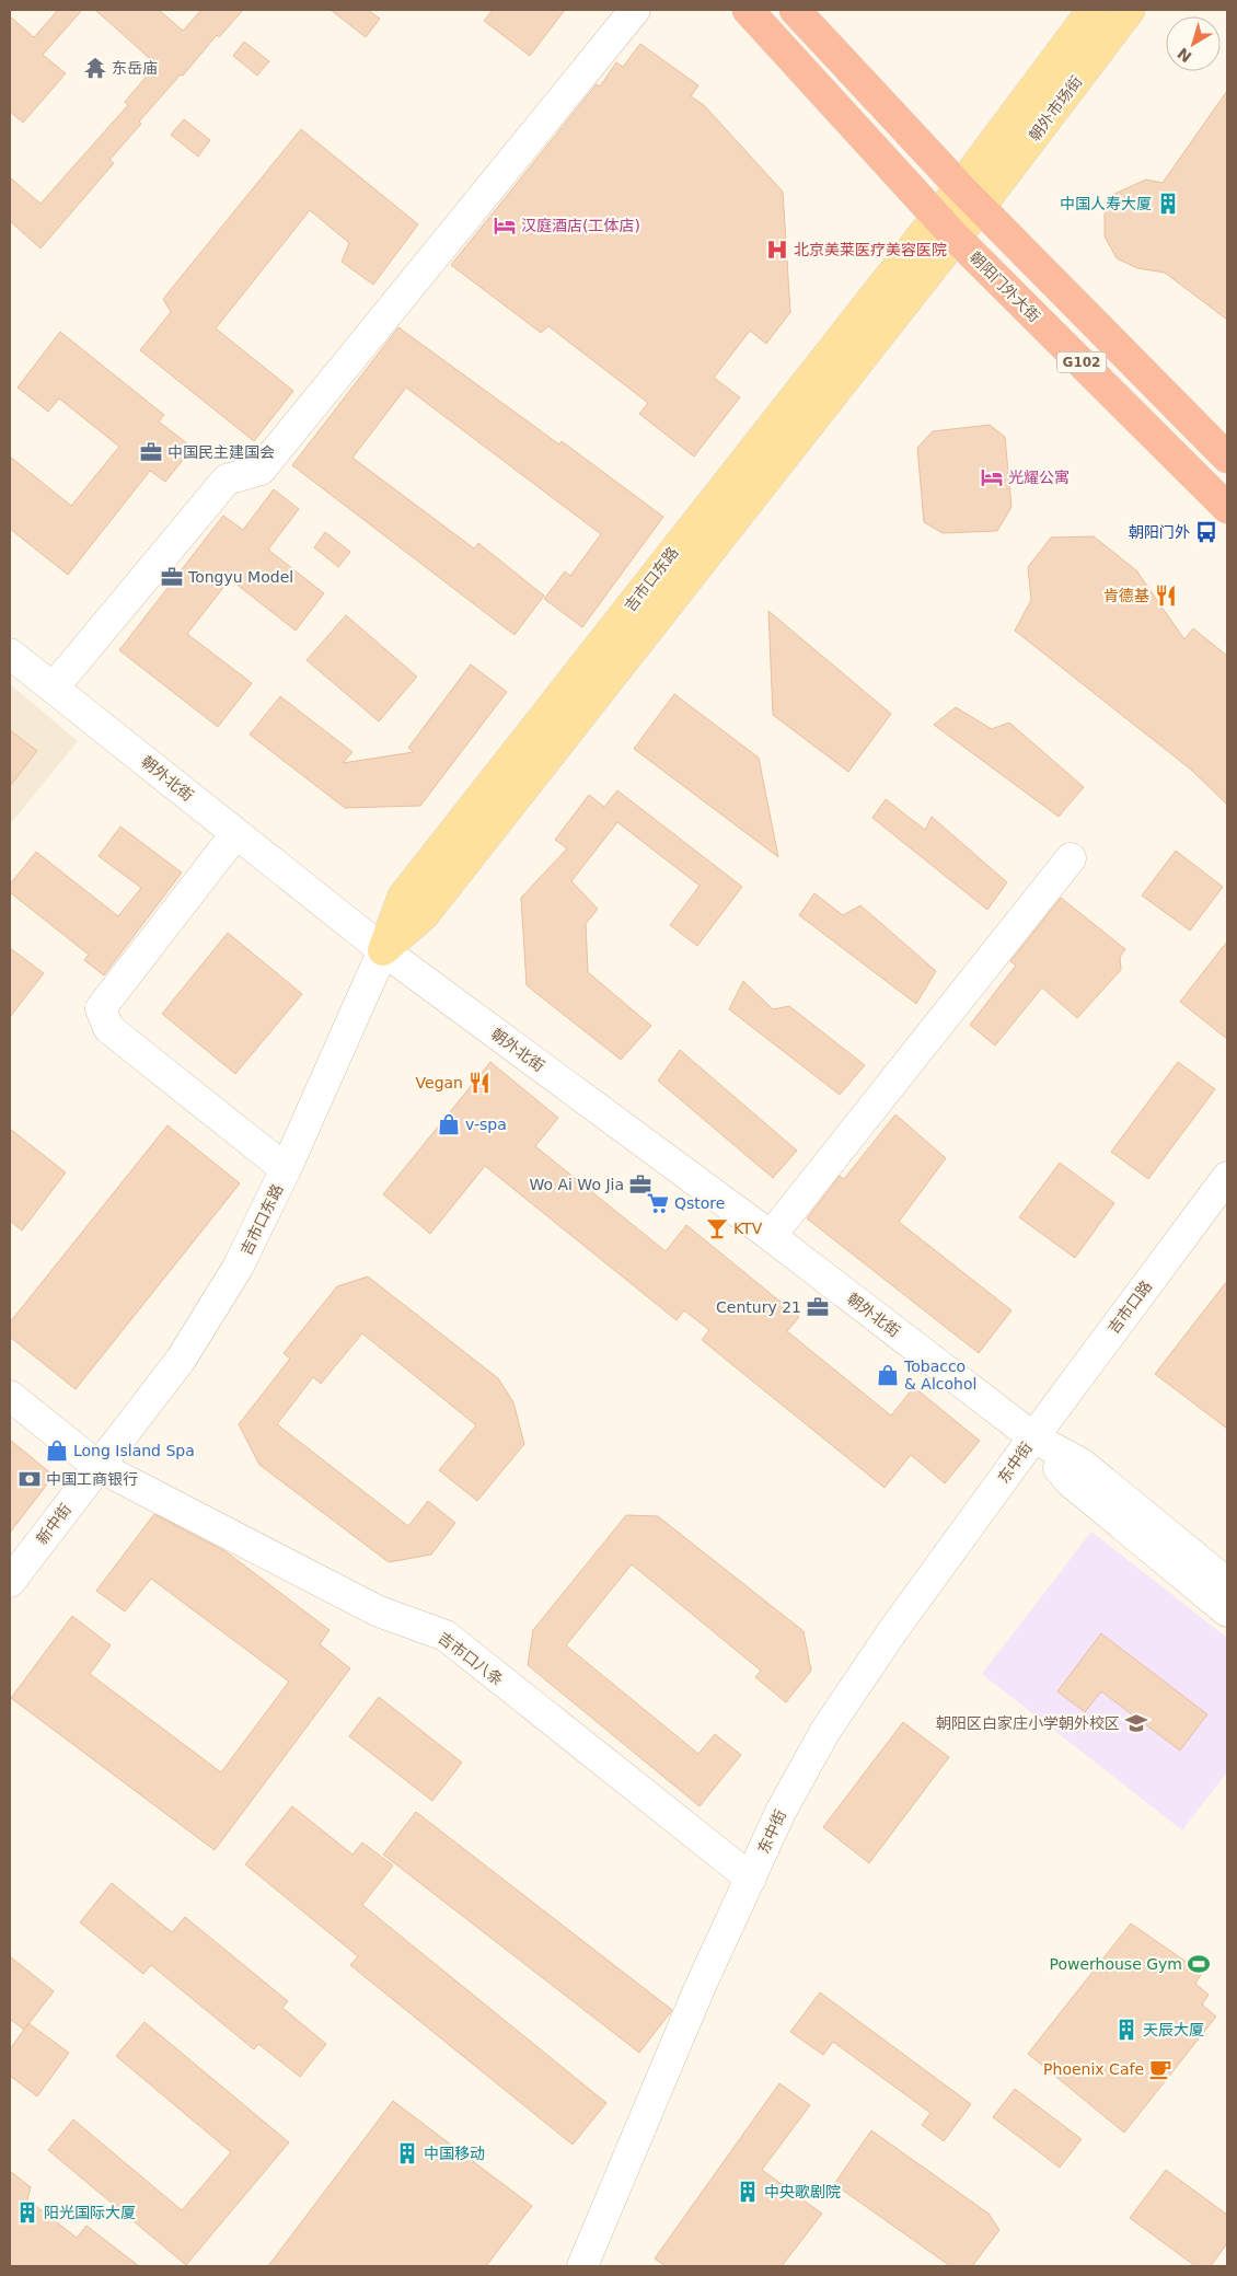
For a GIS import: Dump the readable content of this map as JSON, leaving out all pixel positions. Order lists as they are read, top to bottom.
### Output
{
  "streets": {
    "highway": ["朝阳门外大街", "G102"],
    "main road": ["朝外市场街", "吉市口东路"],
    "street": [
      "朝外北街",
      "吉市口路",
      "东中街",
      "新中街",
      "吉市口八条"
    ]
  },
  "crossings": [
    ["朝外市场街", "G102"],
    ["朝外市场街", "吉市口东路"],
    ["朝阳门外大街", "吉市口东路"],
    ["G102", "吉市口东路"],
    ["吉市口东路", "朝外北街"],
    ["吉市口东路", "新中街"],
    ["吉市口东路", "吉市口八条"],
    ["朝外北街", "吉市口路"],
    ["朝外北街", "东中街"],
    ["吉市口路", "东中街"],
    ["东中街", "吉市口八条"],
    ["新中街", "吉市口八条"]
  ],
  "places": {
    "temple": ["东岳庙"],
    "building": [
      "中国人寿大厦",
      "天辰大厦",
      "中国移动",
      "中央歌剧院",
      "阳光国际大厦"
    ],
    "hotel": ["汉庭酒店(工体店)", "光耀公寓"],
    "hospital": ["北京美莱医疗美容医院"],
    "office": [
      "中国民主建国会",
      "Tongyu Model",
      "Wo Ai Wo Jia",
      "Century 21"
    ],
    "bus stop": ["朝阳门外"],
    "restaurant": ["肯德基", "Vegan"],
    "shop": ["v-spa", "Tobacco & Alcohol", "Long Island Spa"],
    "supermarket": ["Qstore"],
    "bar": ["KTV"],
    "bank": ["中国工商银行"],
    "school or university": ["朝阳区白家庄小学朝外校区"],
    "sports": ["Powerhouse Gym"],
    "cafe": ["Phoenix Cafe"]
  },
  "north": "bottom left"
}
